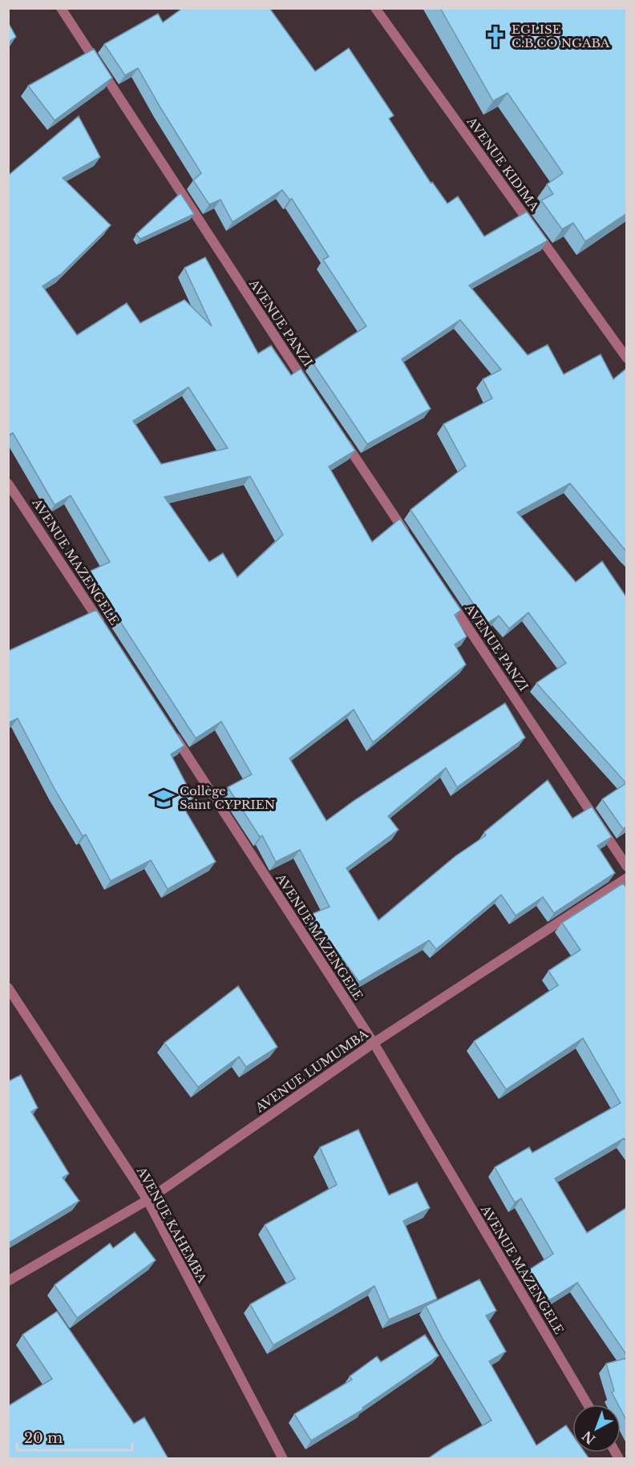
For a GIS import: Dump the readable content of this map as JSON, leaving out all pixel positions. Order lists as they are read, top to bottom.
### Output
{
  "streets": {
    "street": [
      "AVENUE KIDIMA",
      "AVENUE PANZI",
      "AVENUE MAZENGELE",
      "AVENUE LUMUMBA",
      "AVENUE KAHEMBA"
    ]
  },
  "crossings": [
    ["AVENUE MAZENGELE", "AVENUE LUMUMBA"],
    ["AVENUE LUMUMBA", "AVENUE KAHEMBA"]
  ],
  "places": {
    "church": ["EGLISE C.B.CO NGABA"],
    "school or university": ["Collège Saint CYPRIEN"]
  },
  "scale_bar": "20 m",
  "north": "bottom left"
}
